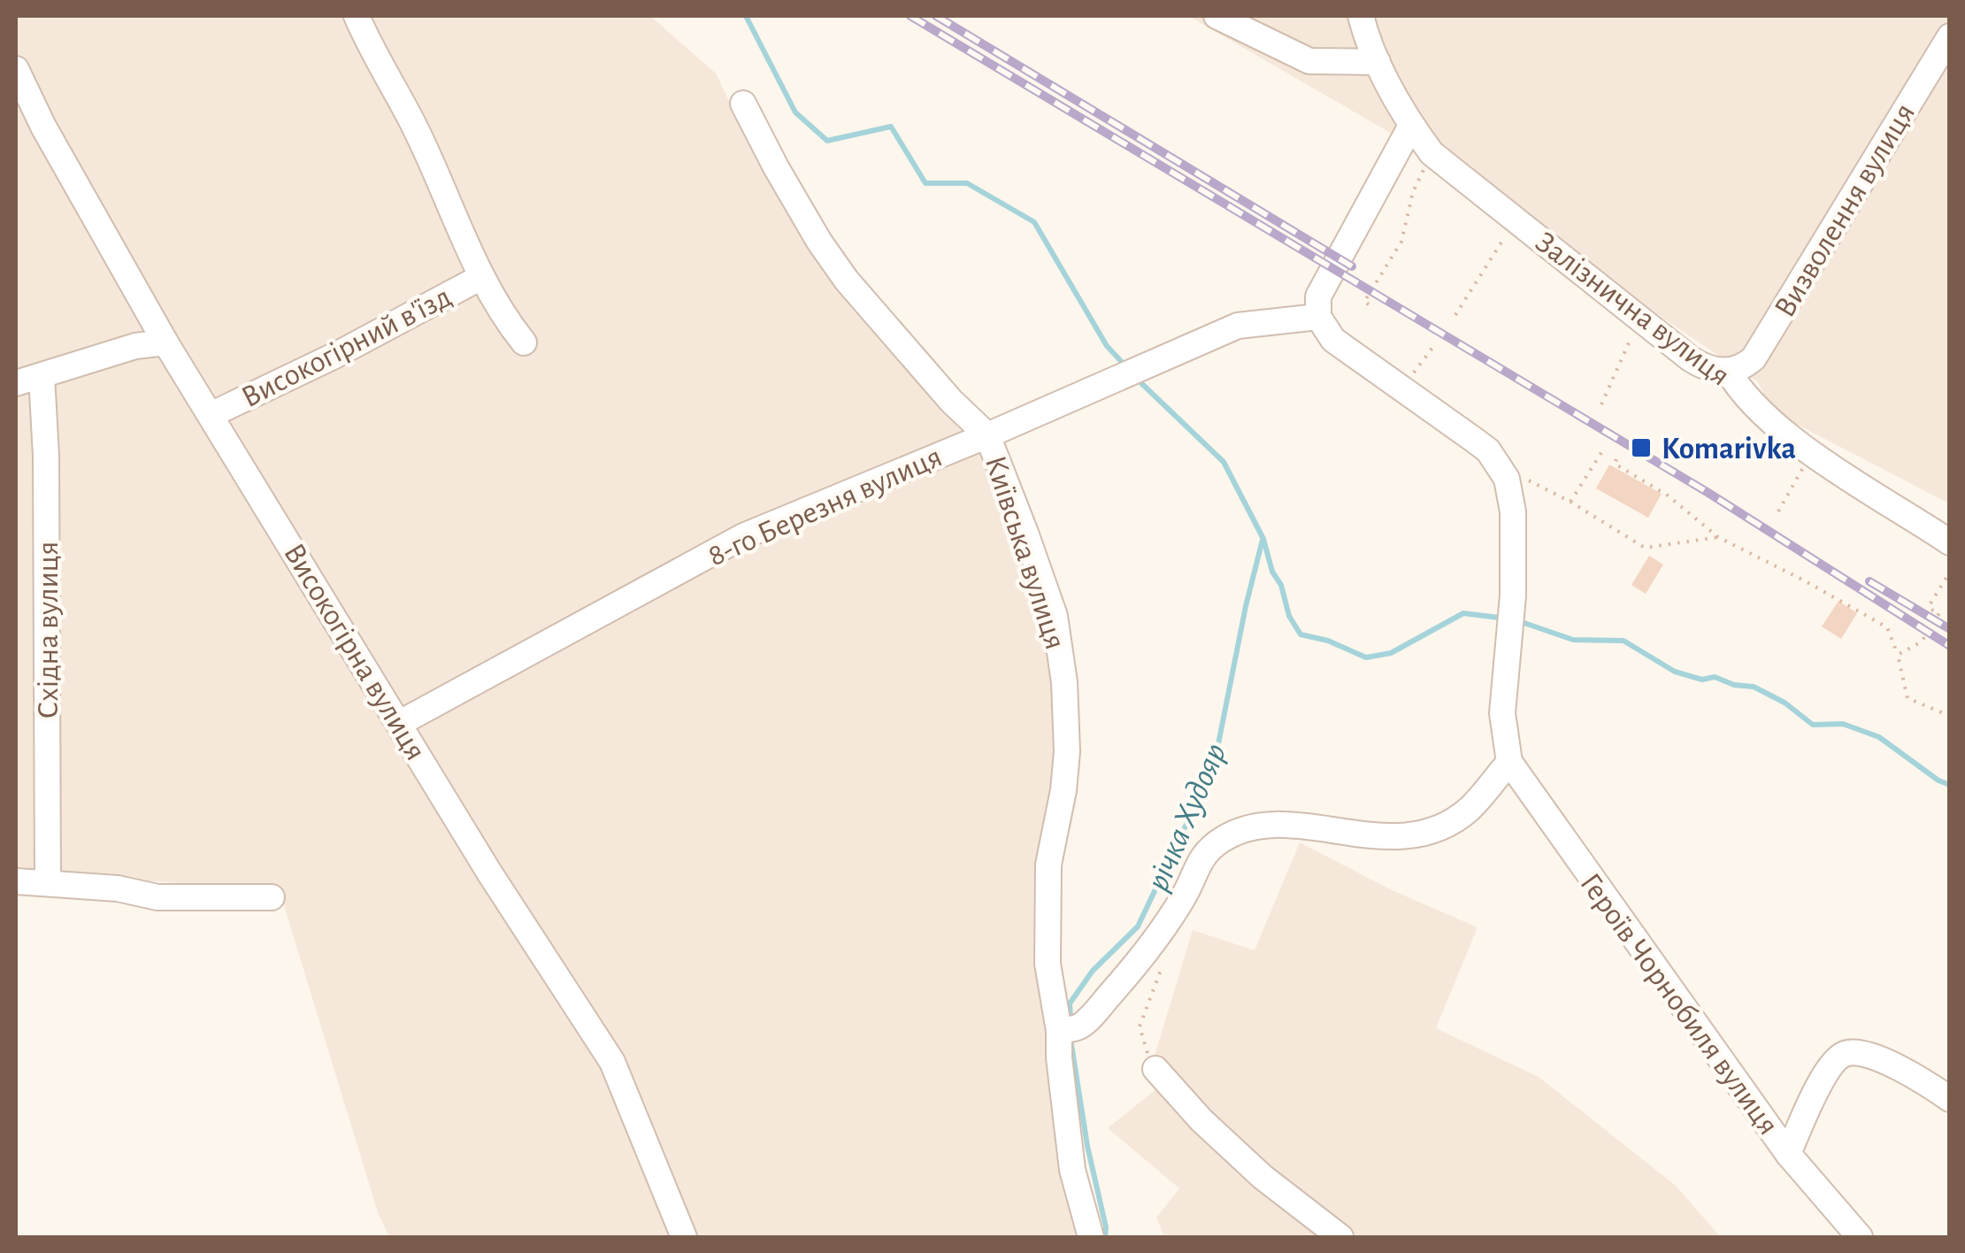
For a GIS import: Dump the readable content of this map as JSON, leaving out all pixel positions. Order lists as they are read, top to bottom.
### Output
{
  "streets": {
    "street": [
      "Визволення вулиця",
      "Залізнична вулиця",
      "Високогірний в'їзд",
      "8-го Березня вулиця",
      "Київська вулиця",
      "Східна вулиця",
      "Високогірна вулиця",
      "Героїв Чорнобиля вулиця"
    ]
  },
  "crossings": [
    ["Визволення вулиця", "Залізнична вулиця"],
    ["Високогірний в'їзд", "Високогірна вулиця"],
    ["8-го Березня вулиця", "Київська вулиця"],
    ["8-го Березня вулиця", "Високогірна вулиця"],
    ["8-го Березня вулиця", "Героїв Чорнобиля вулиця"]
  ],
  "water": ["річка Худояр"],
  "places": {
    "transit": ["Komarivka"]
  }
}
